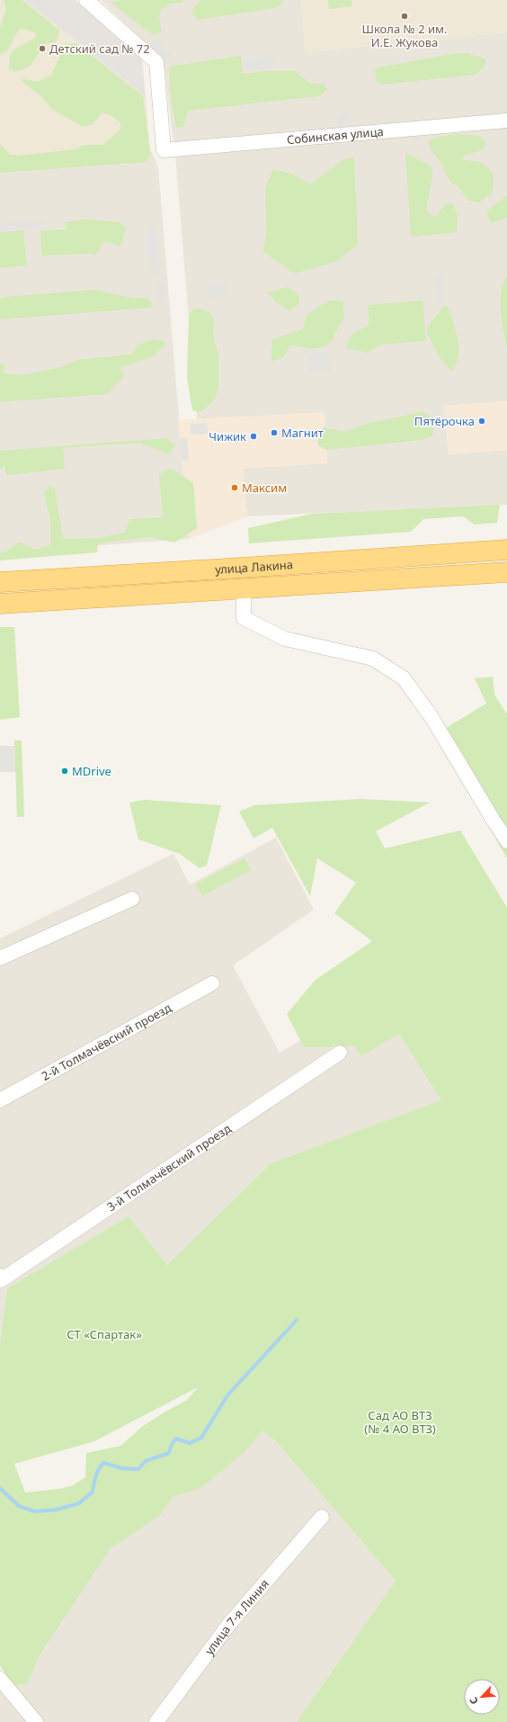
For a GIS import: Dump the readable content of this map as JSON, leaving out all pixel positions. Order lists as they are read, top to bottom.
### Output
{
  "streets": {
    "highway": ["улица Лакина"],
    "street": [
      "Собинская улица",
      "2-й Толмачёвский проезд",
      "3-й Толмачёвский проезд",
      "улица 7-я Линия"
    ]
  },
  "parks": ["СТ «Спартак»", "Сад АО ВТЗ (№ 4 АО ВТЗ)"],
  "places": [
    "Школа № 2 им. И.Е. Жукова",
    "Детский сад № 72",
    "Пятёрочка",
    "Магнит",
    "Чижик",
    "Максим",
    "MDrive"
  ],
  "north": "bottom left"
}
